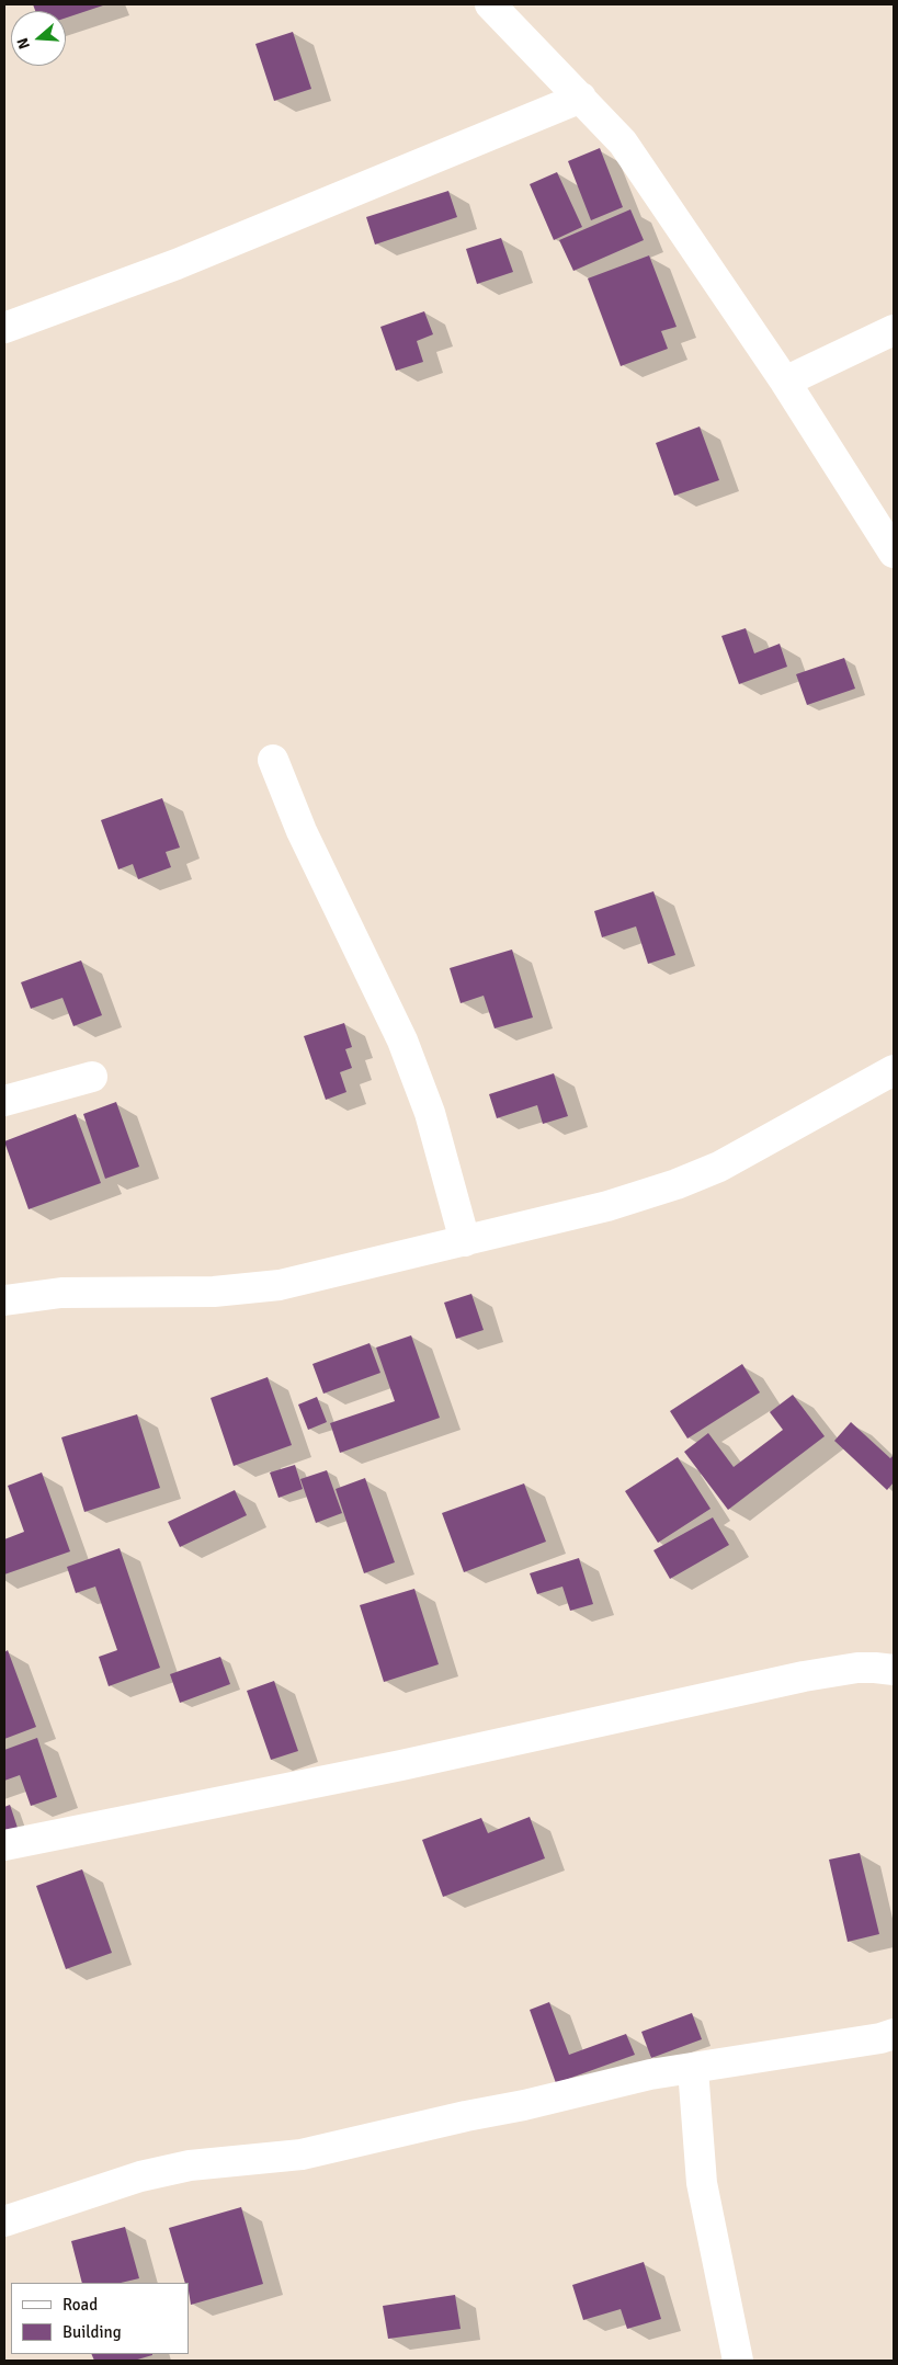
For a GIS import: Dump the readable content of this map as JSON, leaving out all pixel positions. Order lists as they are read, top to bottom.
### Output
{
  "legend": ["Road", "Building"],
  "north": "left"
}
